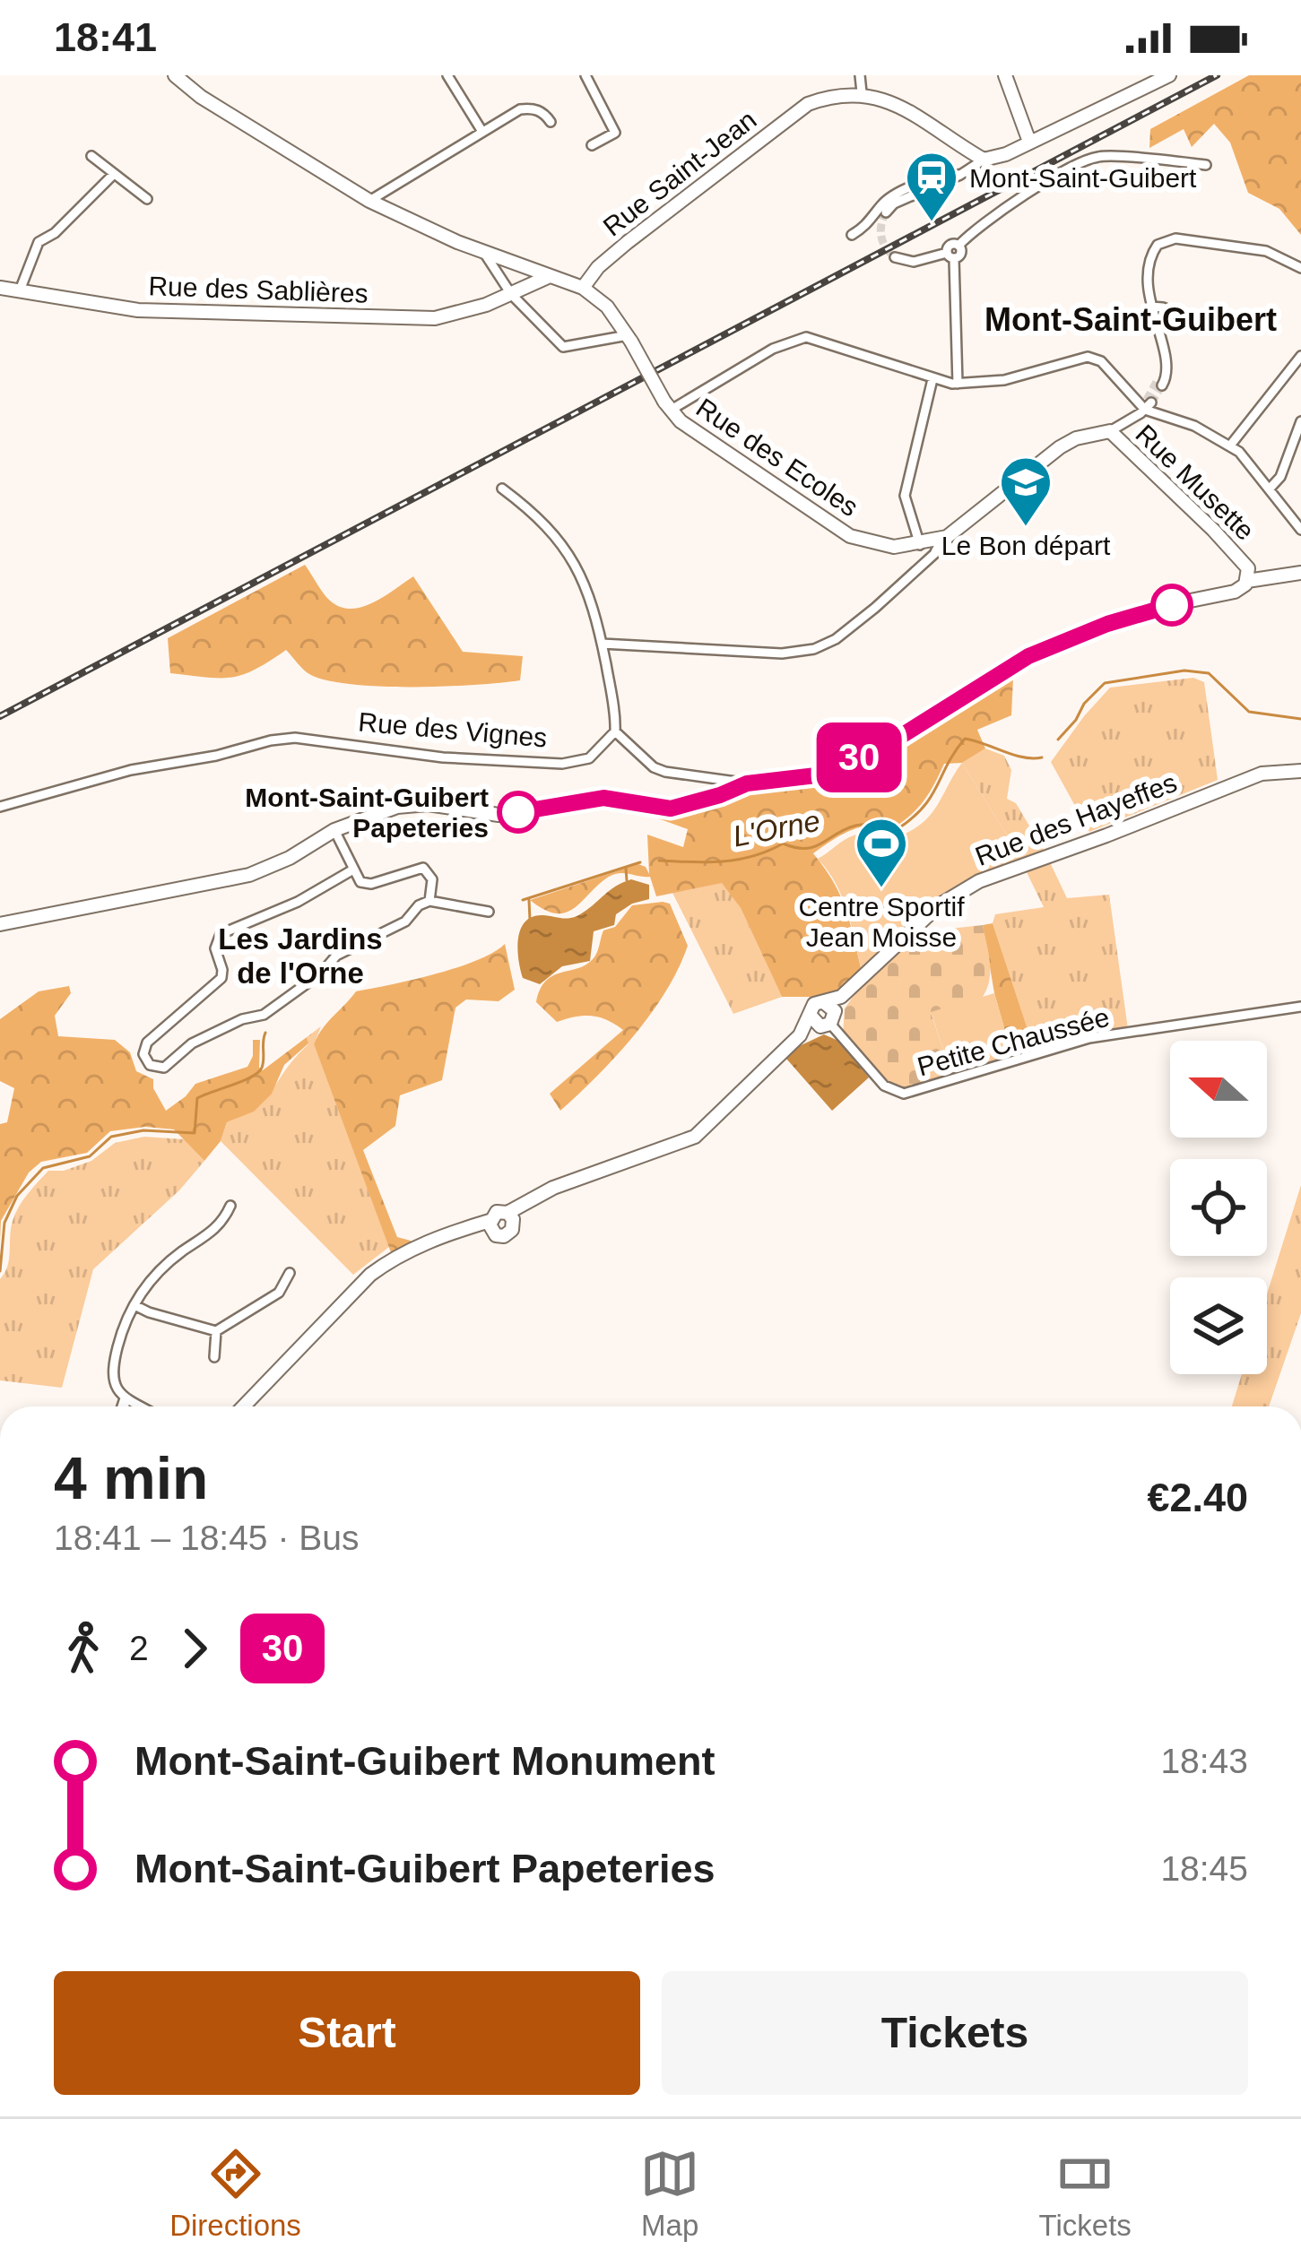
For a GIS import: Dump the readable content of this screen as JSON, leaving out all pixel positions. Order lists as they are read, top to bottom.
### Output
{
  "streets": {
    "street": [
      "Rue Saint-Jean",
      "Rue des Sablières",
      "Rue des Ecoles",
      "Rue Musette",
      "Rue des Vignes",
      "Rue des Hayeffes",
      "Petite Chaussée"
    ]
  },
  "crossings": [
    ["Rue Saint-Jean", "Rue des Ecoles"],
    ["Rue des Ecoles", "Rue Musette"],
    ["Rue des Hayeffes", "Petite Chaussée"]
  ],
  "districts": ["Mont-Saint-Guibert", "Les Jardins de l'Orne"],
  "water": ["L'Orne"],
  "places": {
    "station": ["Mont-Saint-Guibert"],
    "school or university": ["Le Bon départ"],
    "other": ["Mont-Saint-Guibert Papeteries"],
    "sports": ["Centre Sportif Jean Moisse"]
  },
  "lines": ["bus line 30"],
  "north": "left",
  "page": {
    "status": "18:41",
    "on_map": "30",
    "heading": ["4 min", "18:41 – 18:45 · Bus", "€2.40"],
    "legs": ["2", "30"],
    "list": [
      {
        "name": "Mont-Saint-Guibert Monument",
        "value": "18:43"
      },
      {
        "name": "Mont-Saint-Guibert Papeteries",
        "value": "18:45"
      }
    ],
    "buttons": ["Start", "Tickets"],
    "tabs": ["Directions", "Map", "Tickets"]
  }
}
